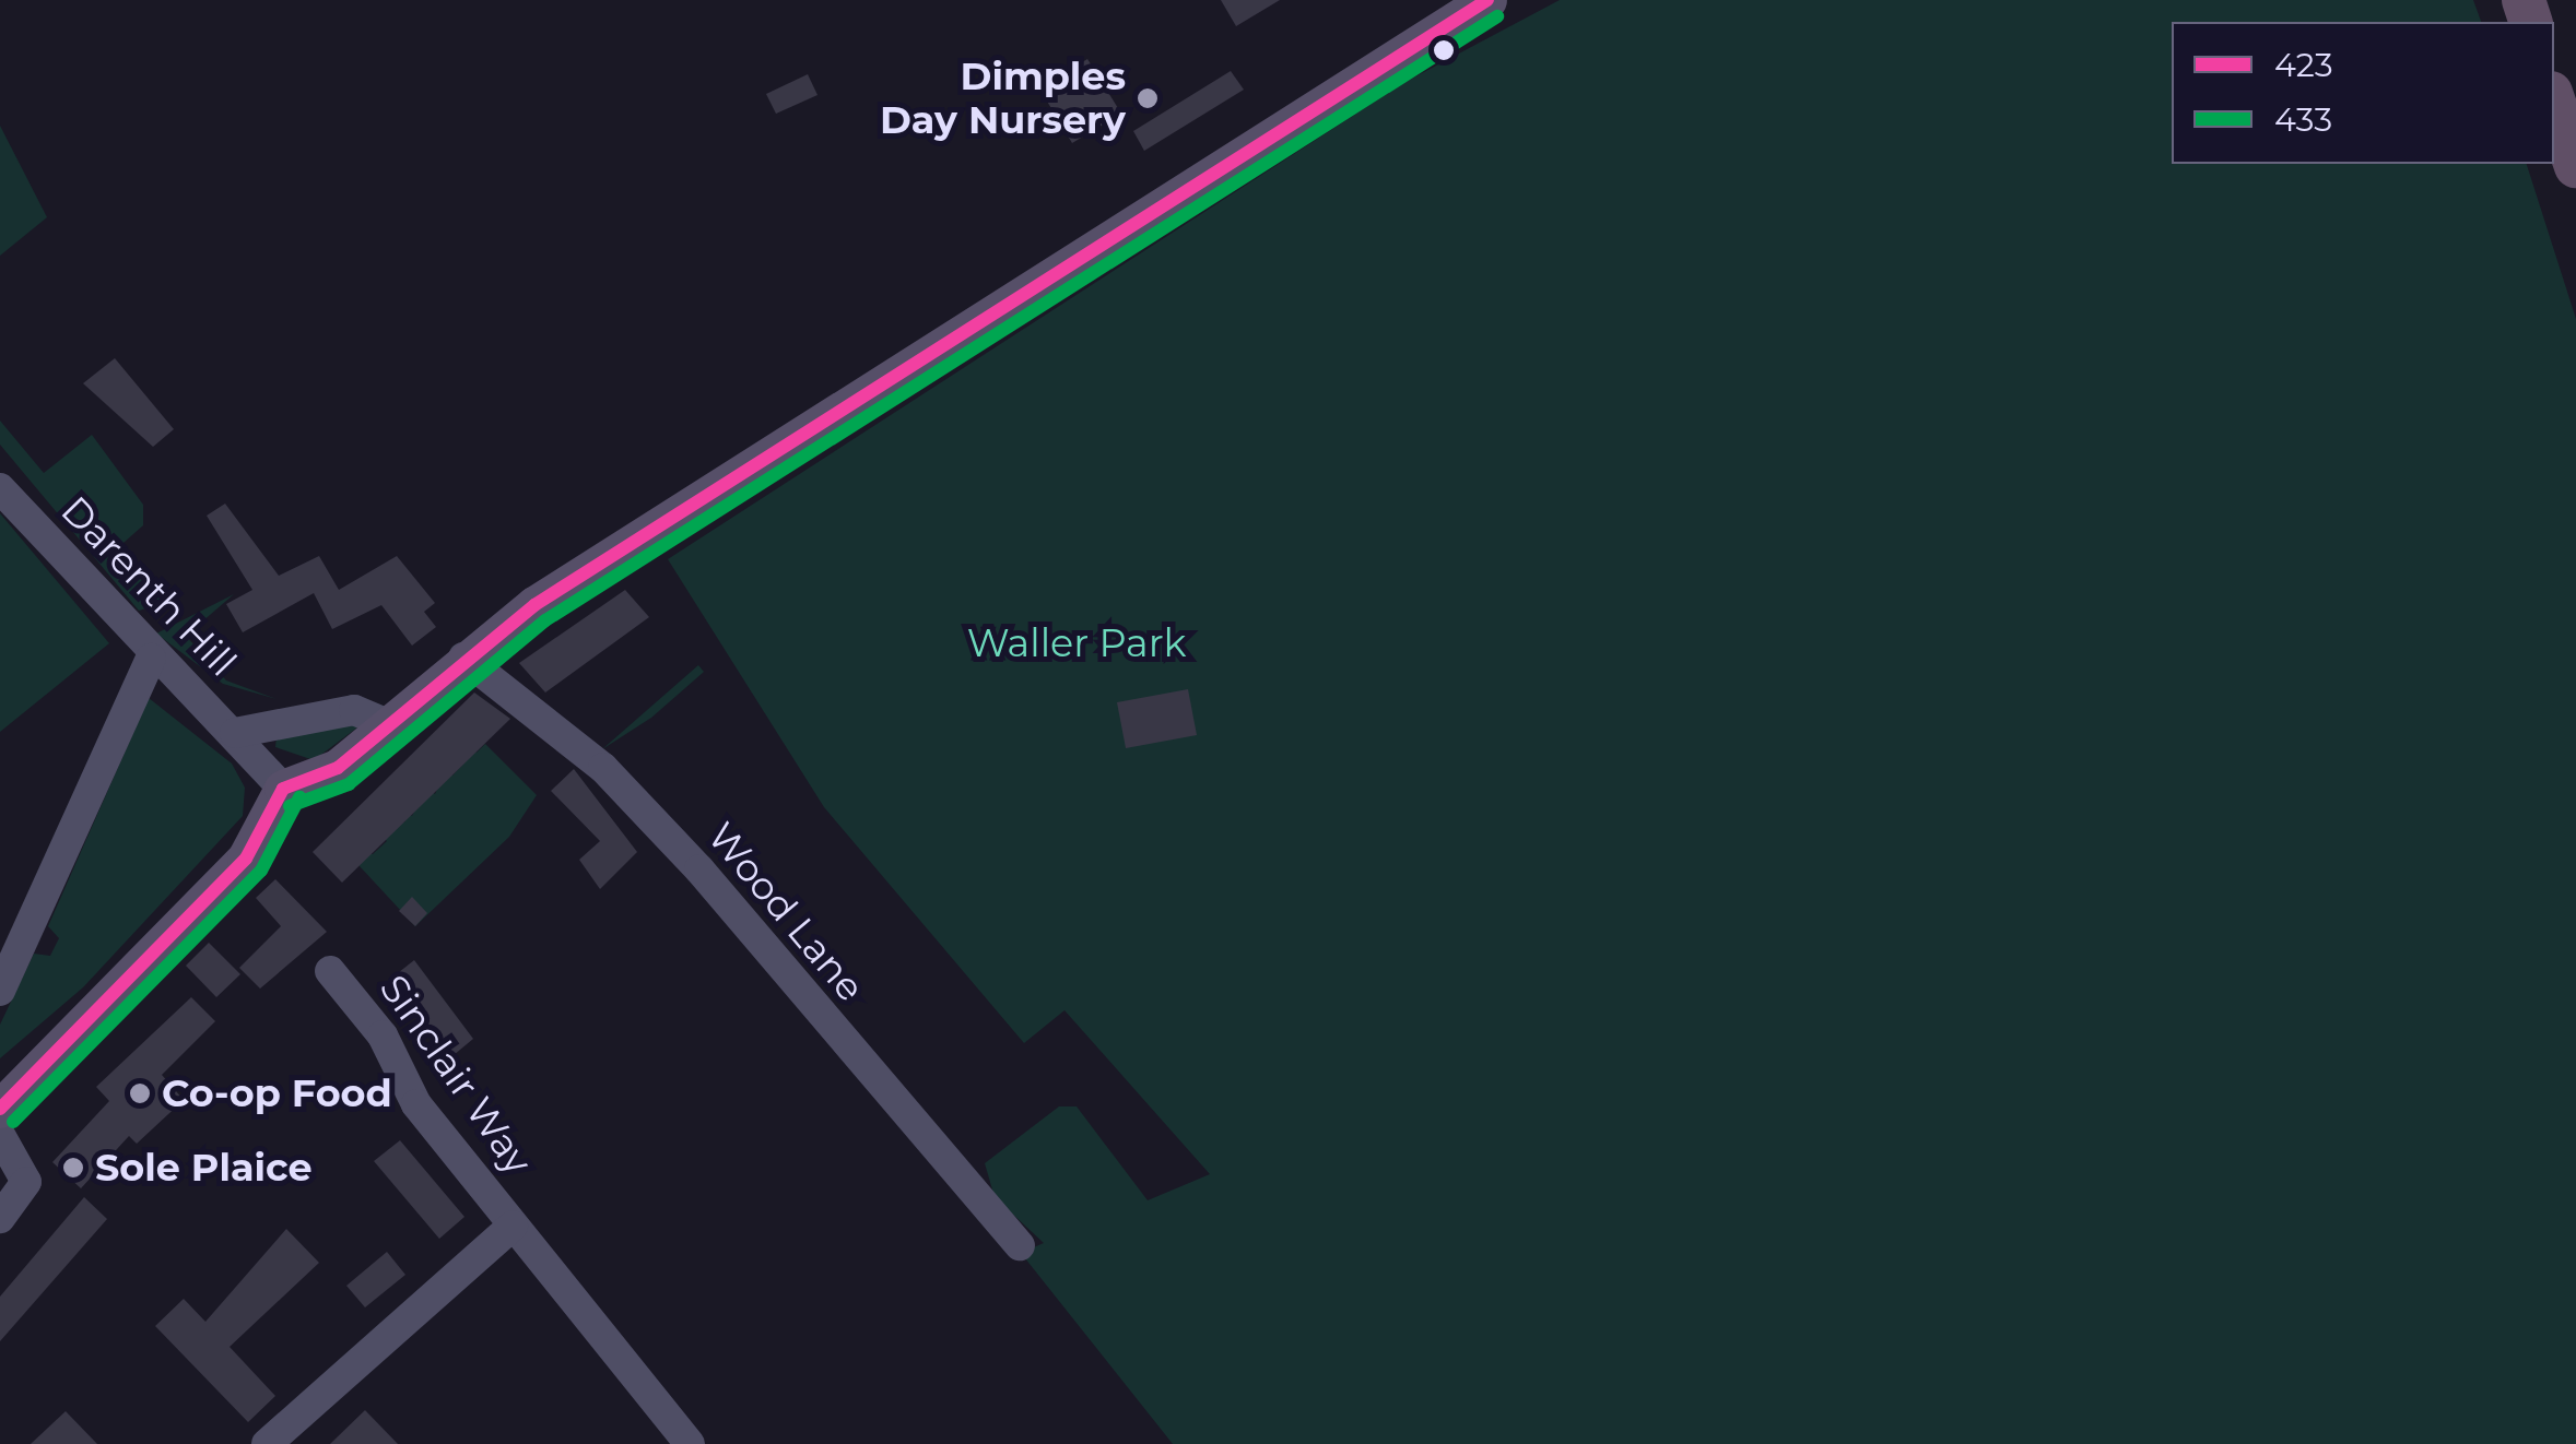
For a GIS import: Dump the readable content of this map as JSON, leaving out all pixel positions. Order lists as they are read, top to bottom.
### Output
{
  "streets": {
    "street": ["Darenth Hill", "Wood Lane", "Sinclair Way"]
  },
  "parks": ["Waller Park"],
  "places": ["Dimples Day Nursery", "Co-op Food", "Sole Plaice"],
  "lines": ["transit line 423", "transit line 433"],
  "legend": ["423", "433"]
}
